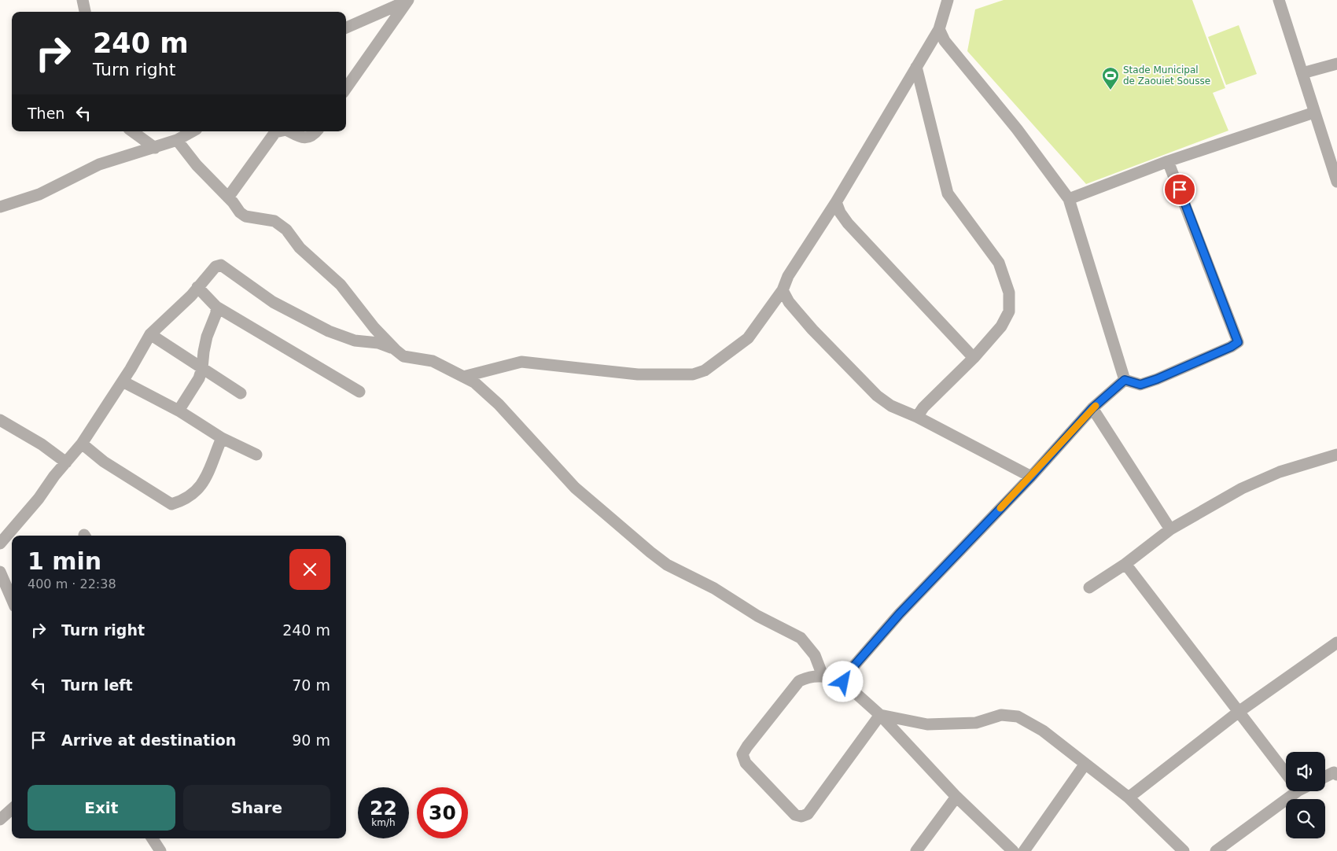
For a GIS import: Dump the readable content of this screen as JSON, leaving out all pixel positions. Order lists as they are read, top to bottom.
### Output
{
  "places": {
    "sports": ["Stade Municipal de Zaouiet Sousse"]
  },
  "page": {
    "turn": ["240 m", "Turn right"],
    "then": "Then",
    "heading": ["1 min", "400 m · 22:38"],
    "list": [
      {
        "name": "Turn right",
        "value": "240 m"
      },
      {
        "name": "Turn left",
        "value": "70 m"
      },
      {
        "name": "Arrive at destination",
        "value": "90 m"
      }
    ],
    "buttons": ["Exit", "Share"],
    "speed": "22 km/h",
    "limit": "30"
  }
}
